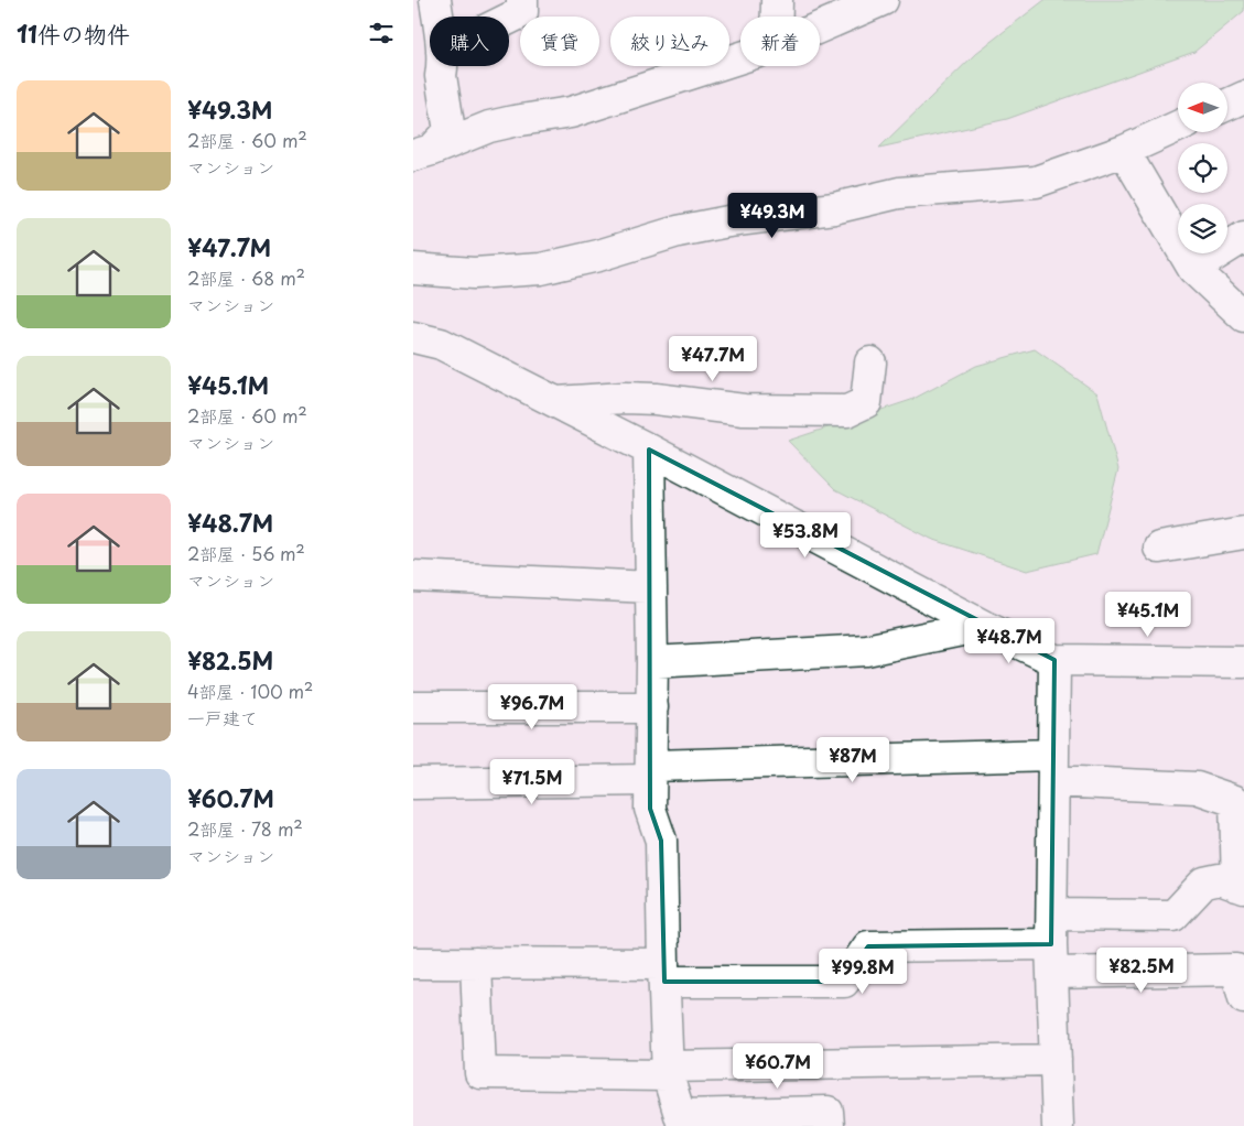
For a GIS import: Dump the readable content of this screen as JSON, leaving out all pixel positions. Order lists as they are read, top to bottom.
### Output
{
  "north": "left",
  "page": {
    "heading": "11件の物件",
    "chip": [
      "購入",
      "賃貸",
      "絞り込み",
      "新着"
    ],
    "list": [
      {
        "name": "¥49.3M",
        "note": "2部屋 · 60 m² · マンション"
      },
      {
        "name": "¥47.7M",
        "note": "2部屋 · 68 m² · マンション"
      },
      {
        "name": "¥45.1M",
        "note": "2部屋 · 60 m² · マンション"
      },
      {
        "name": "¥48.7M",
        "note": "2部屋 · 56 m² · マンション"
      },
      {
        "name": "¥82.5M",
        "note": "4部屋 · 100 m² · 一戸建て"
      },
      {
        "name": "¥60.7M",
        "note": "2部屋 · 78 m² · マンション"
      }
    ],
    "price": [
      "¥49.3M",
      "¥47.7M",
      "¥53.8M",
      "¥45.1M",
      "¥48.7M",
      "¥96.7M",
      "¥87M",
      "¥71.5M",
      "¥82.5M",
      "¥99.8M",
      "¥60.7M"
    ]
  }
}
